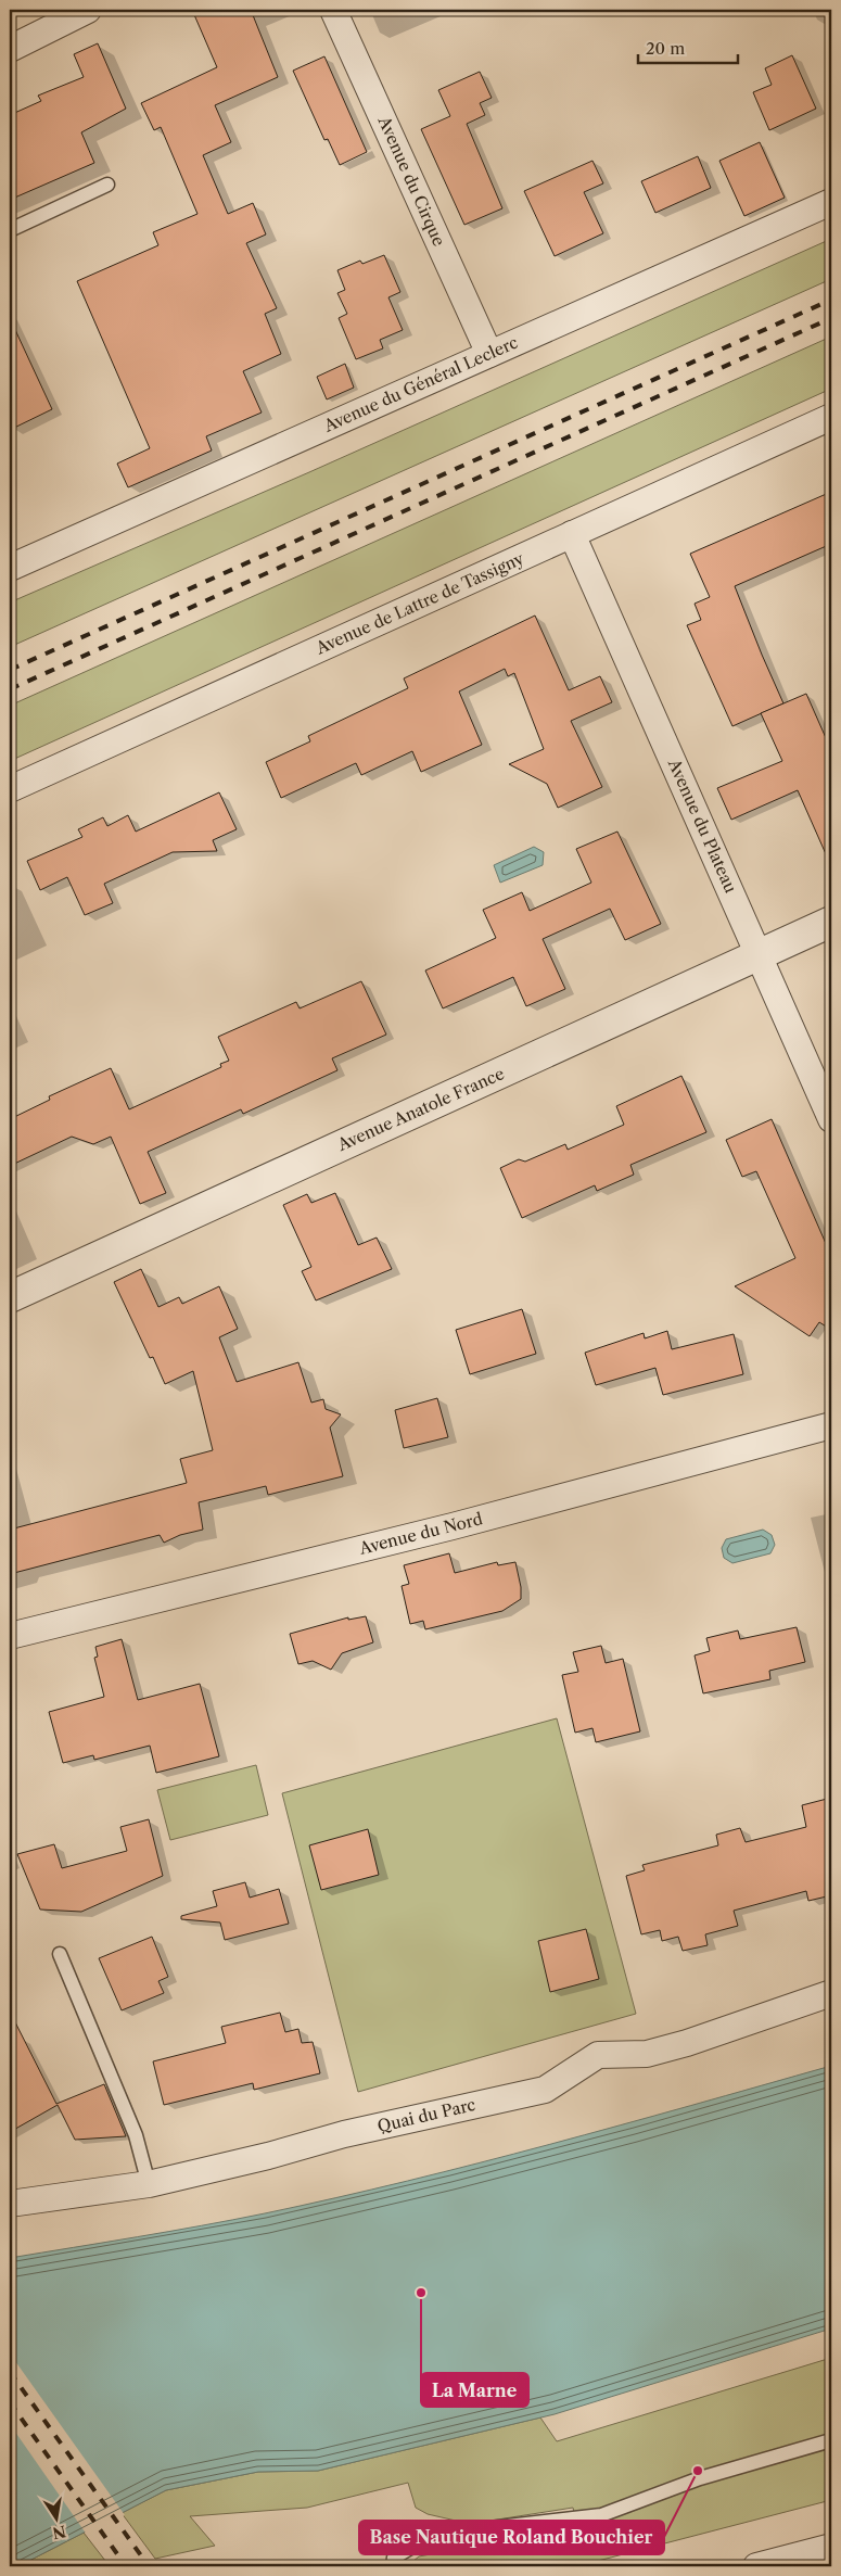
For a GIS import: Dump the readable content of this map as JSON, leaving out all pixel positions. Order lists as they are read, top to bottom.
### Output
{
  "streets": {
    "street": [
      "Avenue du Cirque",
      "Avenue du Général Leclerc",
      "Avenue de Lattre de Tassigny",
      "Avenue du Plateau",
      "Avenue Anatole France",
      "Avenue du Nord",
      "Quai du Parc"
    ]
  },
  "crossings": [
    ["Avenue du Cirque", "Avenue du Général Leclerc"],
    ["Avenue de Lattre de Tassigny", "Avenue du Plateau"],
    ["Avenue du Plateau", "Avenue Anatole France"]
  ],
  "places": ["La Marne", "Base Nautique Roland Bouchier"],
  "scale_bar": "20 m",
  "north": "bottom"
}
